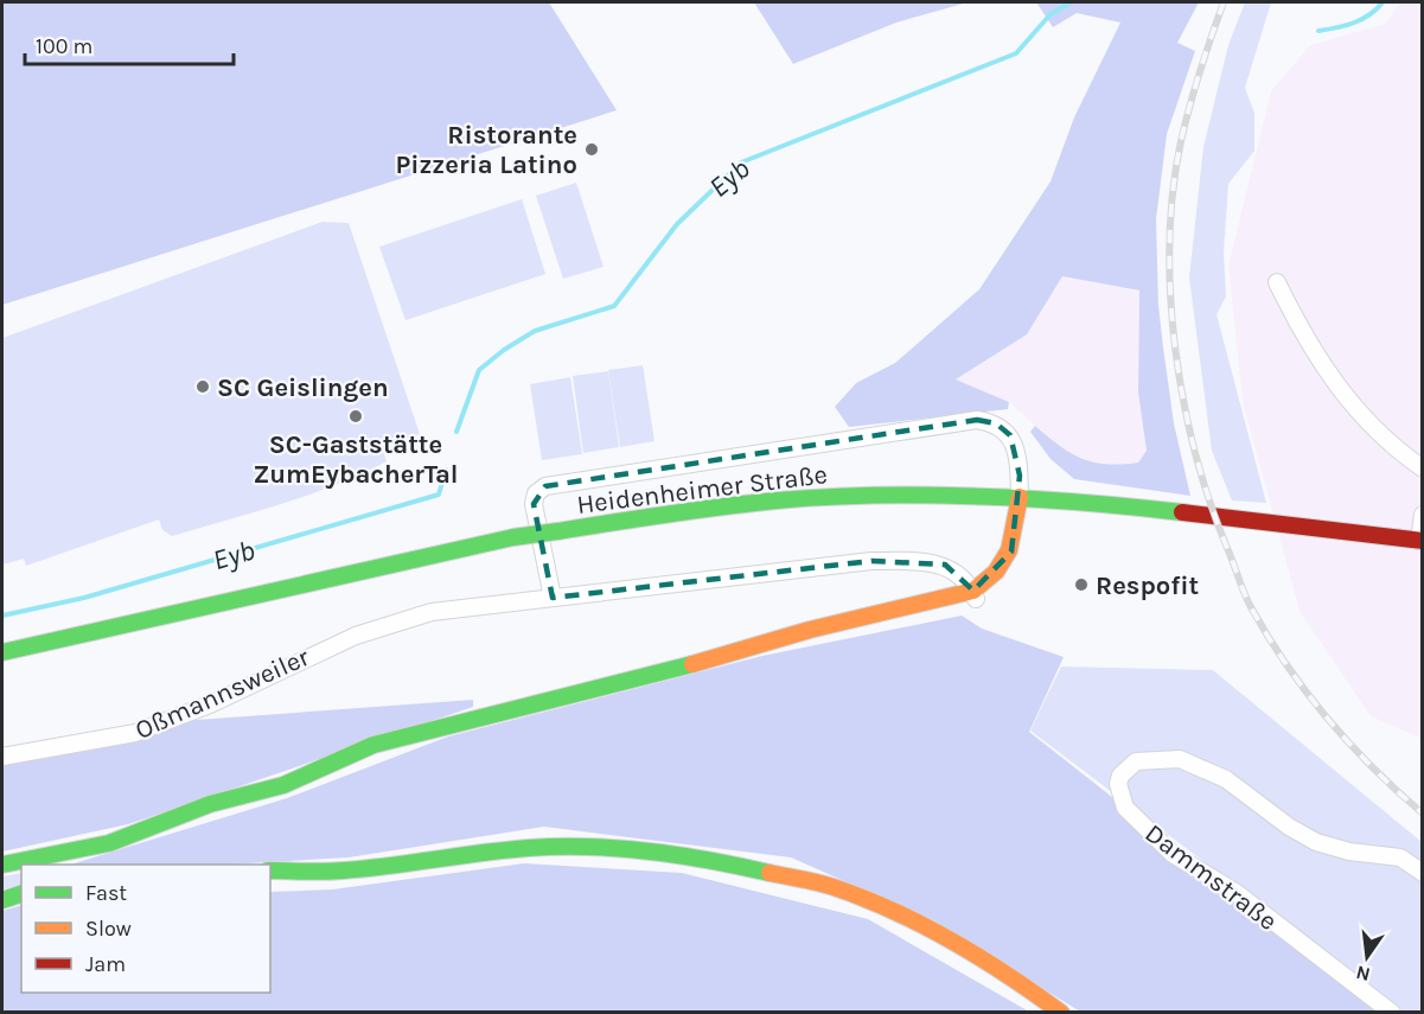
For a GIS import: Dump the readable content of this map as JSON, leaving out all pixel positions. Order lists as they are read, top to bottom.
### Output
{
  "streets": {
    "street": ["Heidenheimer Straße", "Oßmannsweiler", "Dammstraße"]
  },
  "water": ["Eyb"],
  "places": [
    "Ristorante Pizzeria Latino",
    "SC Geislingen",
    "SC-Gaststätte ZumEybacherTal",
    "Respofit"
  ],
  "legend": ["Fast", "Slow", "Jam"],
  "scale_bar": "100 m",
  "north": "bottom"
}
